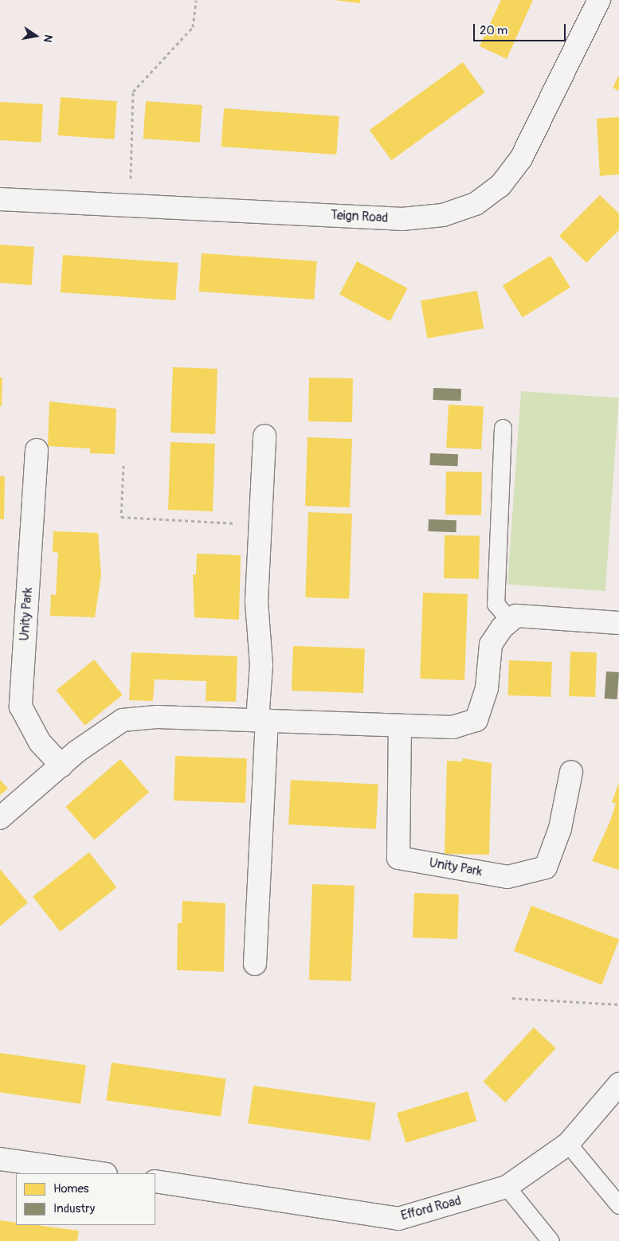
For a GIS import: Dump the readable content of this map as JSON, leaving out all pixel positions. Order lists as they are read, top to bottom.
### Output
{
  "streets": {
    "street": ["Teign Road", "Unity Park", "Efford Road"]
  },
  "legend": ["Homes", "Industry"],
  "scale_bar": "20 m",
  "north": "right"
}
